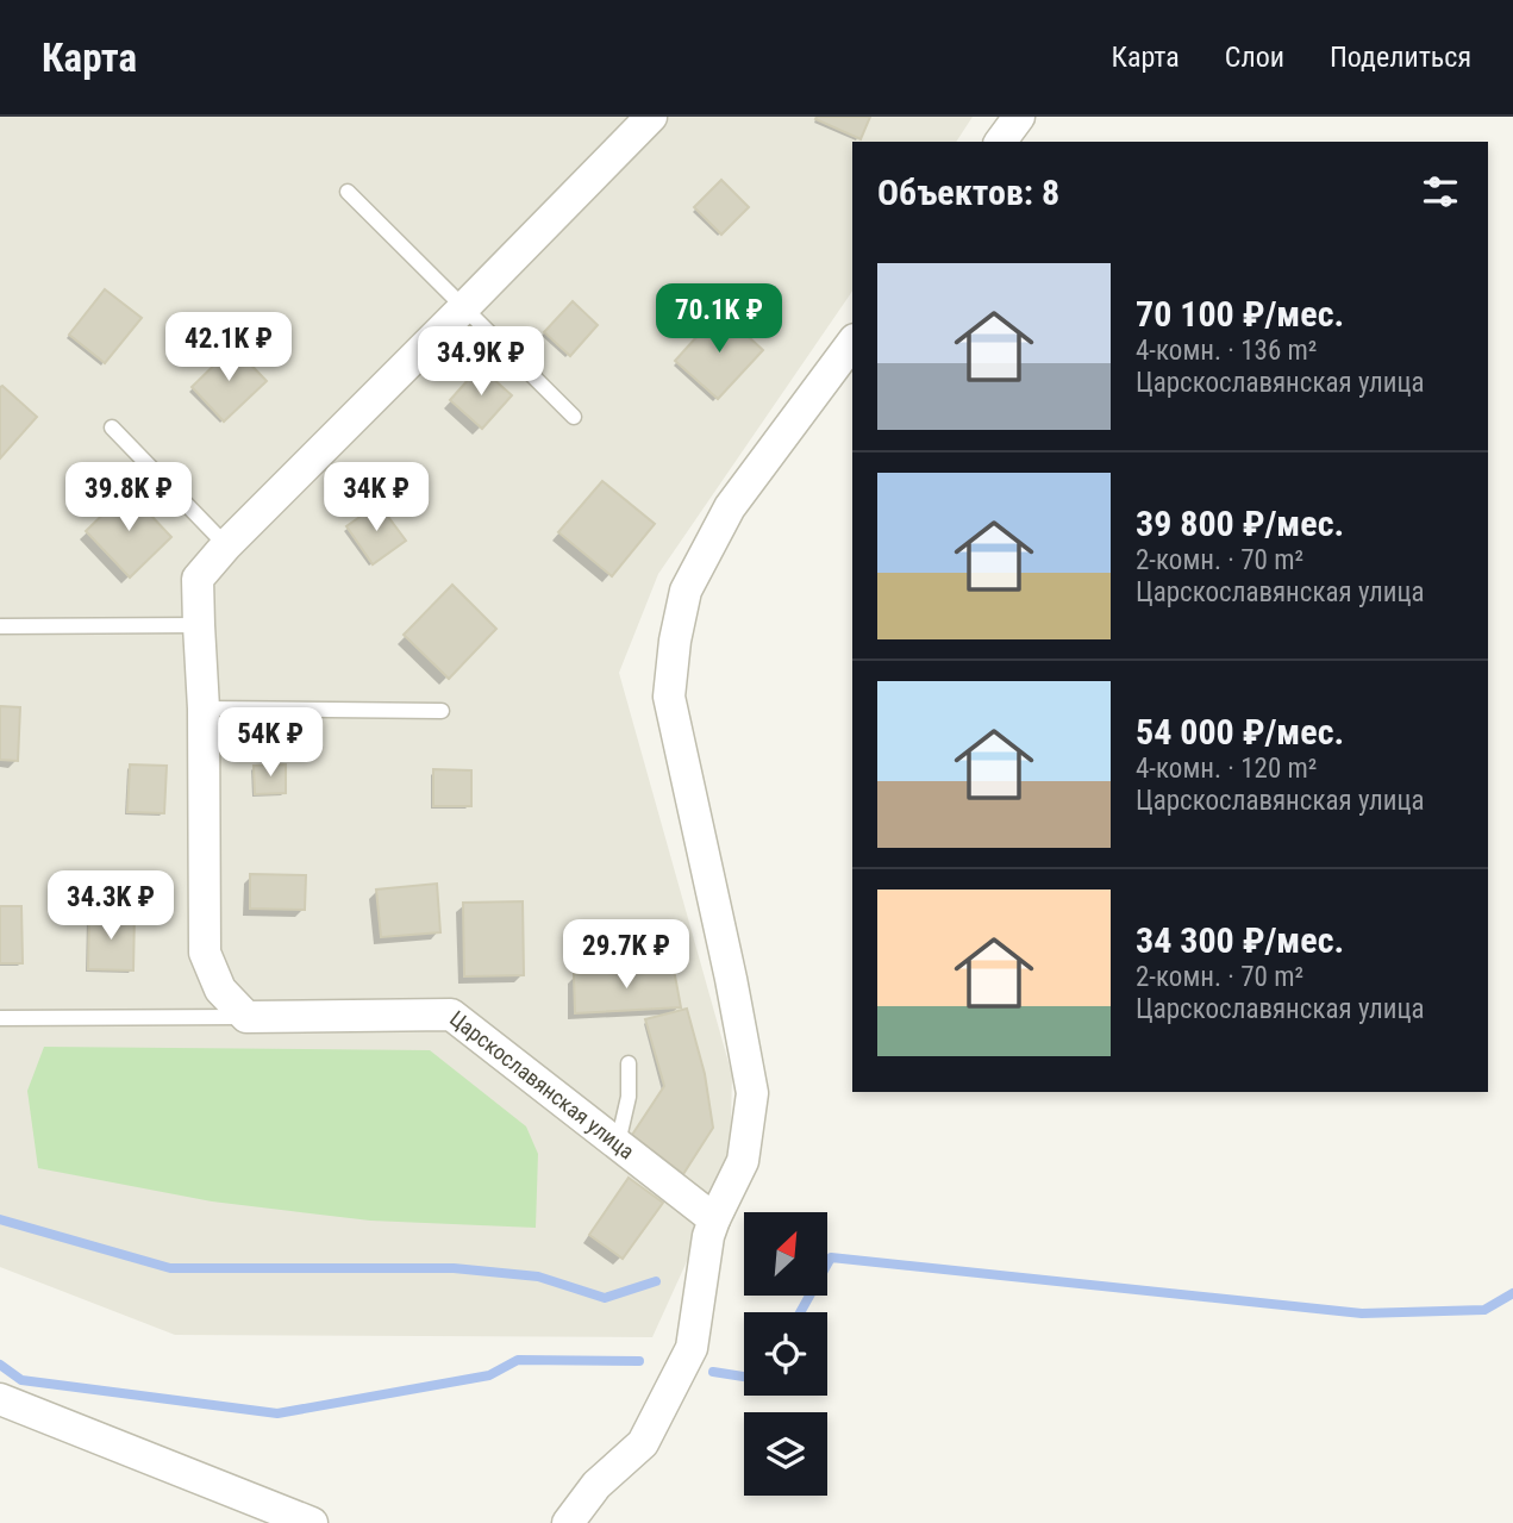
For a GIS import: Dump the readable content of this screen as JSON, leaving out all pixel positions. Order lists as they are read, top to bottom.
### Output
{
  "streets": {
    "street": ["Царскославянская улица"]
  },
  "north": "top right",
  "page": {
    "header": "Карта",
    "nav": ["Карта", "Слои", "Поделиться"],
    "heading": "Объектов: 8",
    "list": [
      {
        "name": "70 100 ₽/мес.",
        "note": "4-комн. · 136 m² · Царскославянская улица"
      },
      {
        "name": "39 800 ₽/мес.",
        "note": "2-комн. · 70 m² · Царскославянская улица"
      },
      {
        "name": "54 000 ₽/мес.",
        "note": "4-комн. · 120 m² · Царскославянская улица"
      },
      {
        "name": "34 300 ₽/мес.",
        "note": "2-комн. · 70 m² · Царскославянская улица"
      }
    ],
    "price": [
      "70.1K ₽",
      "42.1K ₽",
      "34.9K ₽",
      "39.8K ₽",
      "34K ₽",
      "54K ₽",
      "34.3K ₽",
      "29.7K ₽"
    ]
  }
}
